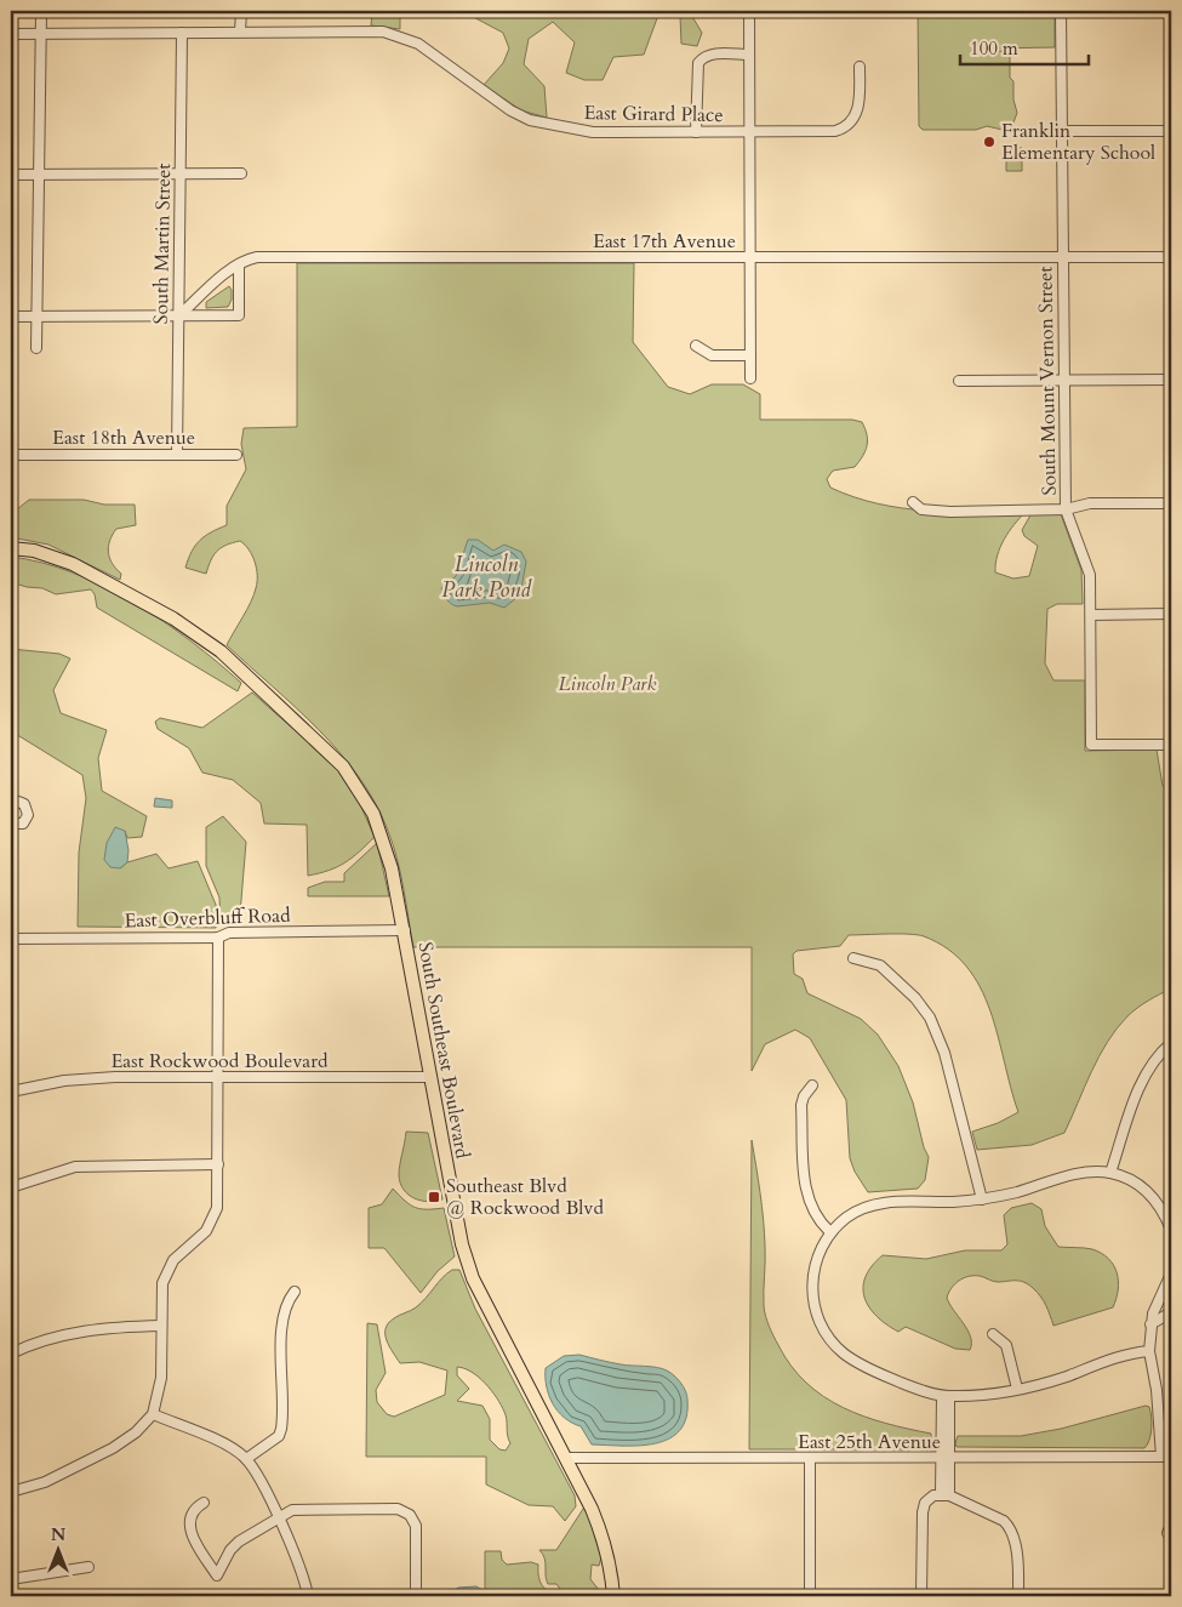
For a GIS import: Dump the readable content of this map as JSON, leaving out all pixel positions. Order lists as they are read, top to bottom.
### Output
{
  "streets": {
    "main road": ["South Southeast Boulevard"],
    "street": [
      "East Girard Place",
      "East 17th Avenue",
      "South Martin Street",
      "South Mount Vernon Street",
      "East 18th Avenue",
      "East Overbluff Road",
      "East Rockwood Boulevard",
      "East 25th Avenue"
    ]
  },
  "crossings": [
    ["East Girard Place", "South Martin Street"],
    ["East 17th Avenue", "South Martin Street"],
    ["East 17th Avenue", "South Mount Vernon Street"],
    ["South Martin Street", "East 18th Avenue"],
    ["East Overbluff Road", "South Southeast Boulevard"],
    ["South Southeast Boulevard", "East Rockwood Boulevard"],
    ["South Southeast Boulevard", "East 25th Avenue"]
  ],
  "water": ["Lincoln Park Pond"],
  "parks": ["Lincoln Park"],
  "places": {
    "other": ["Franklin Elementary School"],
    "transit": ["Southeast Blvd @ Rockwood Blvd"]
  },
  "scale_bar": "100 m",
  "north": "top"
}
